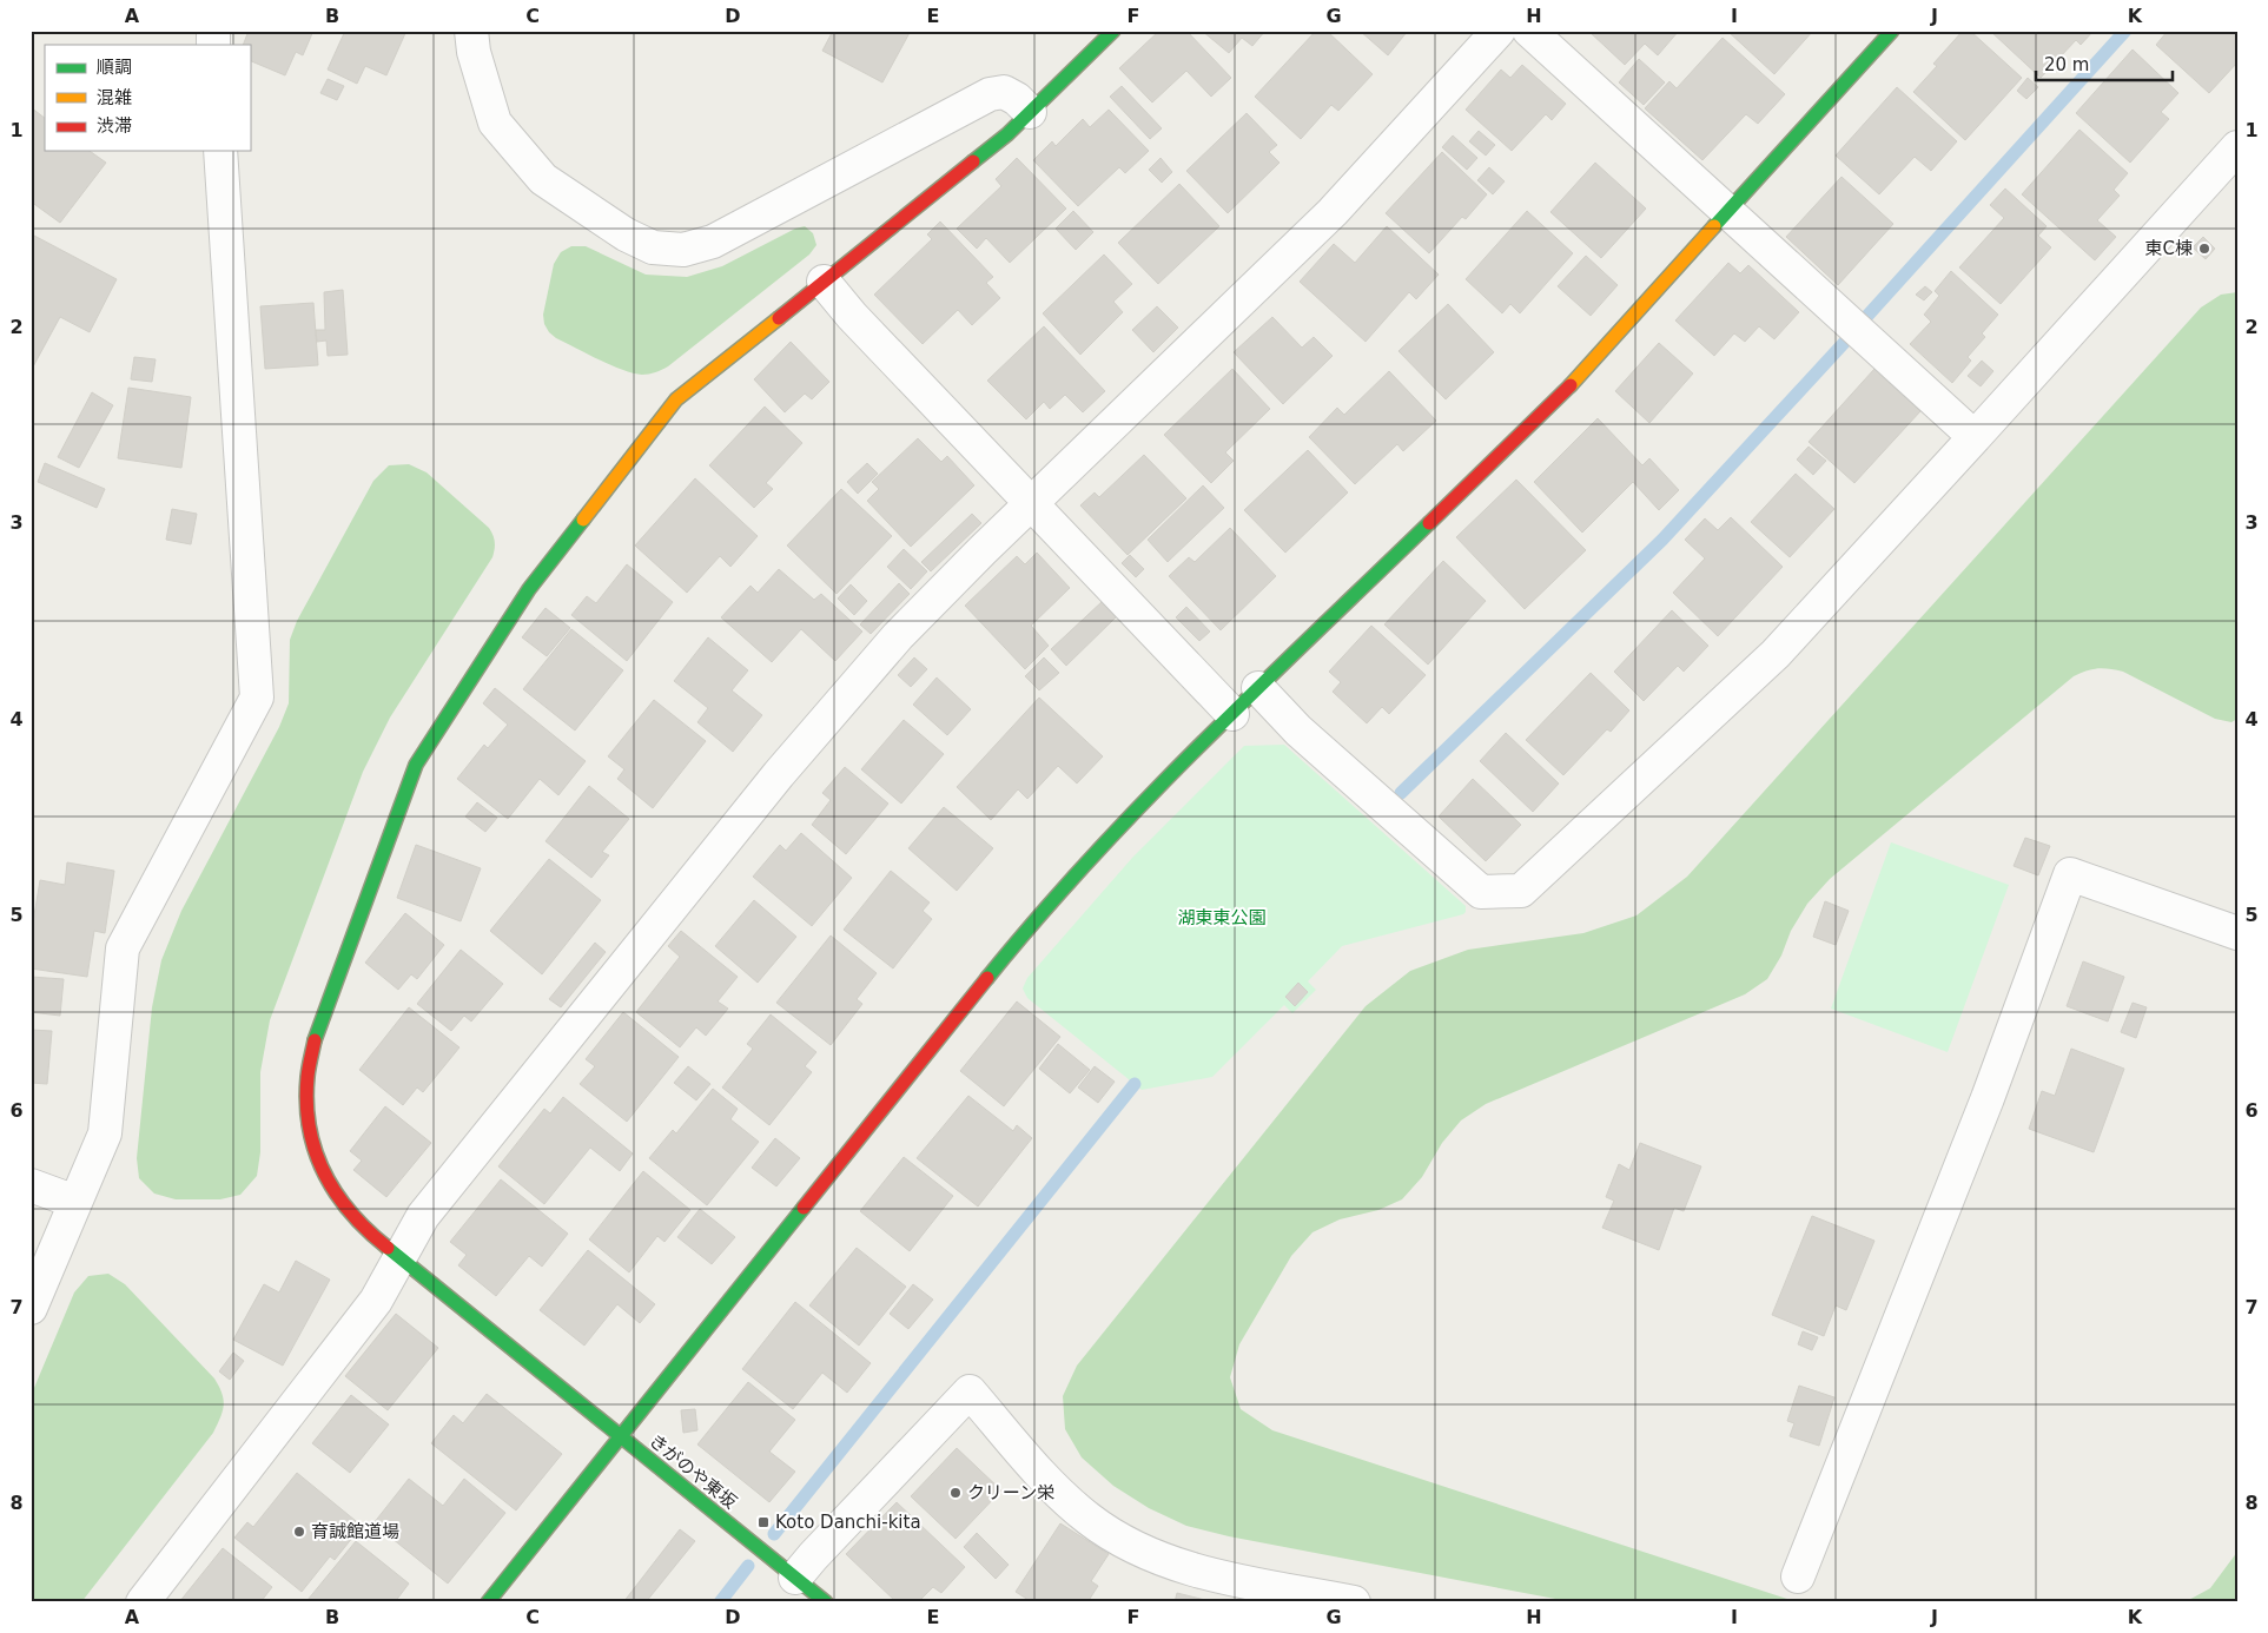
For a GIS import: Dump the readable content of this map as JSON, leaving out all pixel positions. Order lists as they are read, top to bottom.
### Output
{
  "streets": {
    "street": ["きがのや東坂"]
  },
  "parks": ["湖東東公園"],
  "places": {
    "other": ["東C棟", "クリーン栄", "育誠館道場"],
    "transit": ["Koto Danchi-kita"]
  },
  "legend": ["順調", "混雑", "渋滞"],
  "scale_bar": "20 m",
  "grid": {
    "columns": [
      "A",
      "B",
      "C",
      "D",
      "E",
      "F",
      "G",
      "H",
      "I",
      "J",
      "K"
    ],
    "rows": [
      "1",
      "2",
      "3",
      "4",
      "5",
      "6",
      "7",
      "8"
    ]
  }
}
